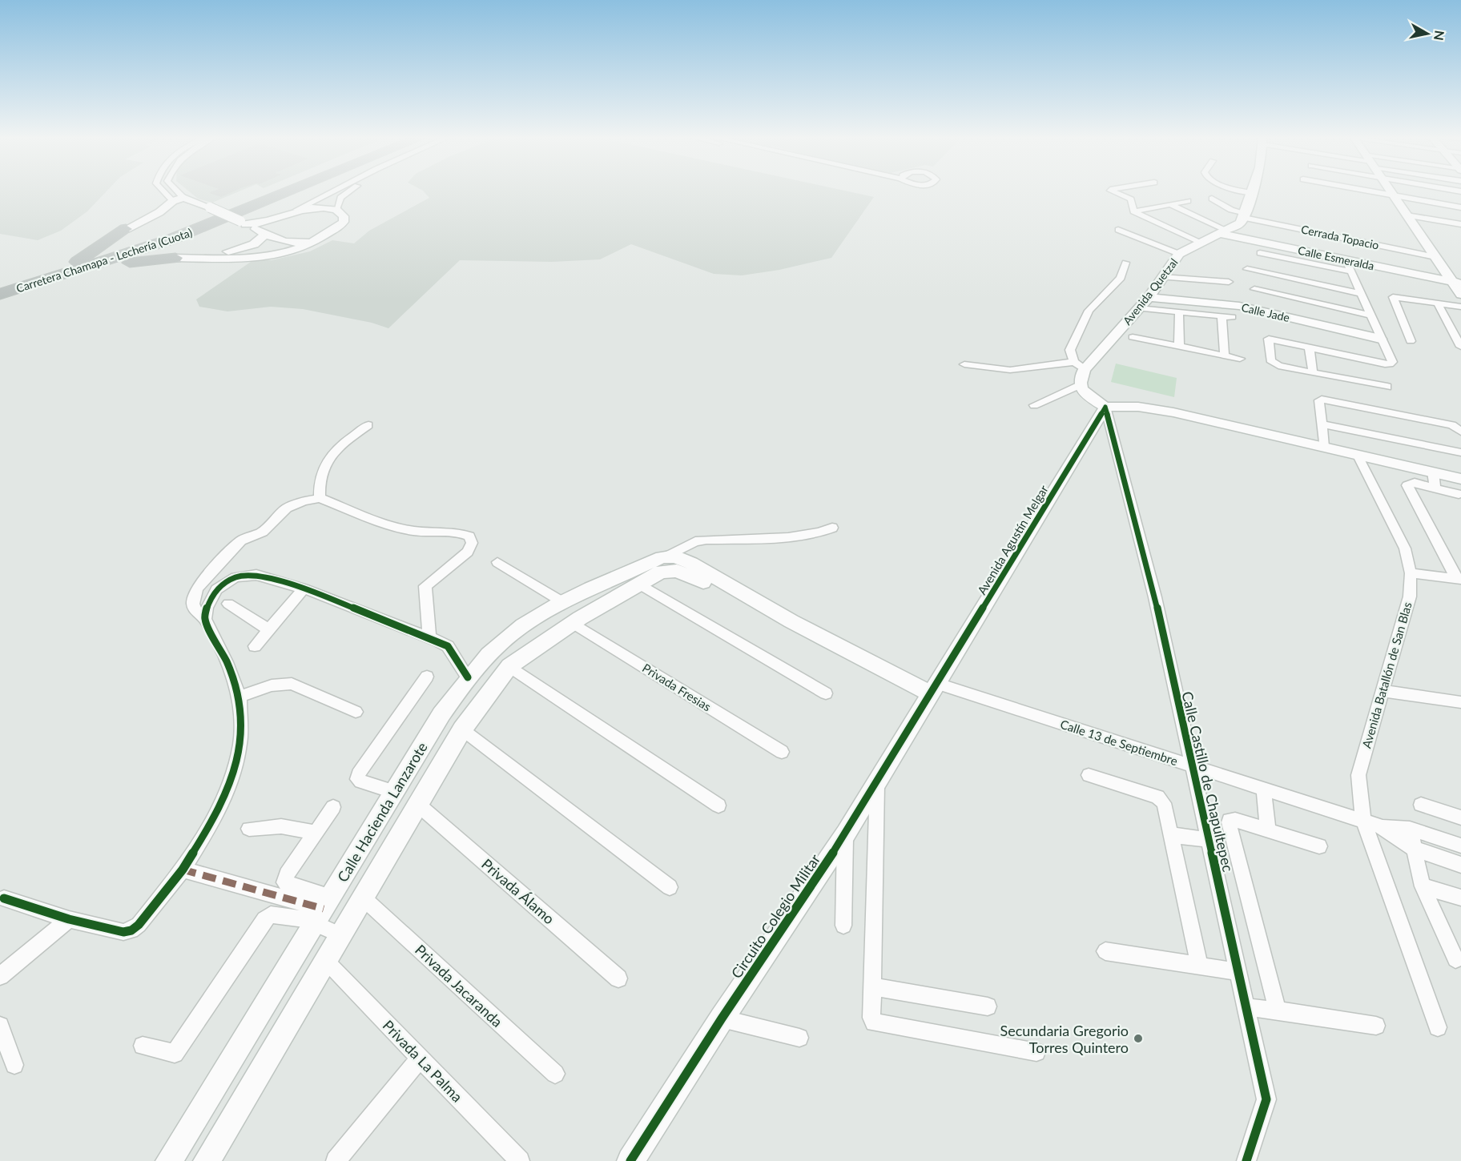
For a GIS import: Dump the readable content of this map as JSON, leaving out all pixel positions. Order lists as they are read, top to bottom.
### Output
{
  "streets": {
    "highway": ["Carretera Chamapa - Lechería (Cuota)"],
    "main road": [
      "Calle Esmeralda",
      "Avenida Quetzal",
      "Calle Jade",
      "Avenida Agustín Melgar",
      "Calle Hacienda Lanzarote",
      "Circuito Colegio Militar"
    ],
    "street": [
      "Cerrada Topacio",
      "Avenida Batallón de San Blas",
      "Privada Fresias",
      "Calle 13 de Septiembre",
      "Calle Castillo de Chapultepec",
      "Privada Álamo",
      "Privada Jacaranda",
      "Privada La Palma"
    ]
  },
  "crossings": [
    ["Cerrada Topacio", "Avenida Quetzal"],
    ["Calle Esmeralda", "Avenida Quetzal"],
    ["Avenida Quetzal", "Calle Jade"],
    ["Avenida Agustín Melgar", "Calle 13 de Septiembre"],
    ["Avenida Agustín Melgar", "Calle Castillo de Chapultepec"],
    ["Avenida Agustín Melgar", "Circuito Colegio Militar"],
    ["Avenida Batallón de San Blas", "Calle 13 de Septiembre"],
    ["Privada Fresias", "Calle Hacienda Lanzarote"],
    ["Calle 13 de Septiembre", "Calle Castillo de Chapultepec"],
    ["Calle 13 de Septiembre", "Circuito Colegio Militar"],
    ["Calle Hacienda Lanzarote", "Privada Álamo"],
    ["Calle Hacienda Lanzarote", "Privada Jacaranda"],
    ["Calle Hacienda Lanzarote", "Privada La Palma"]
  ],
  "places": ["Secundaria Gregorio Torres Quintero"],
  "north": "right"
}
